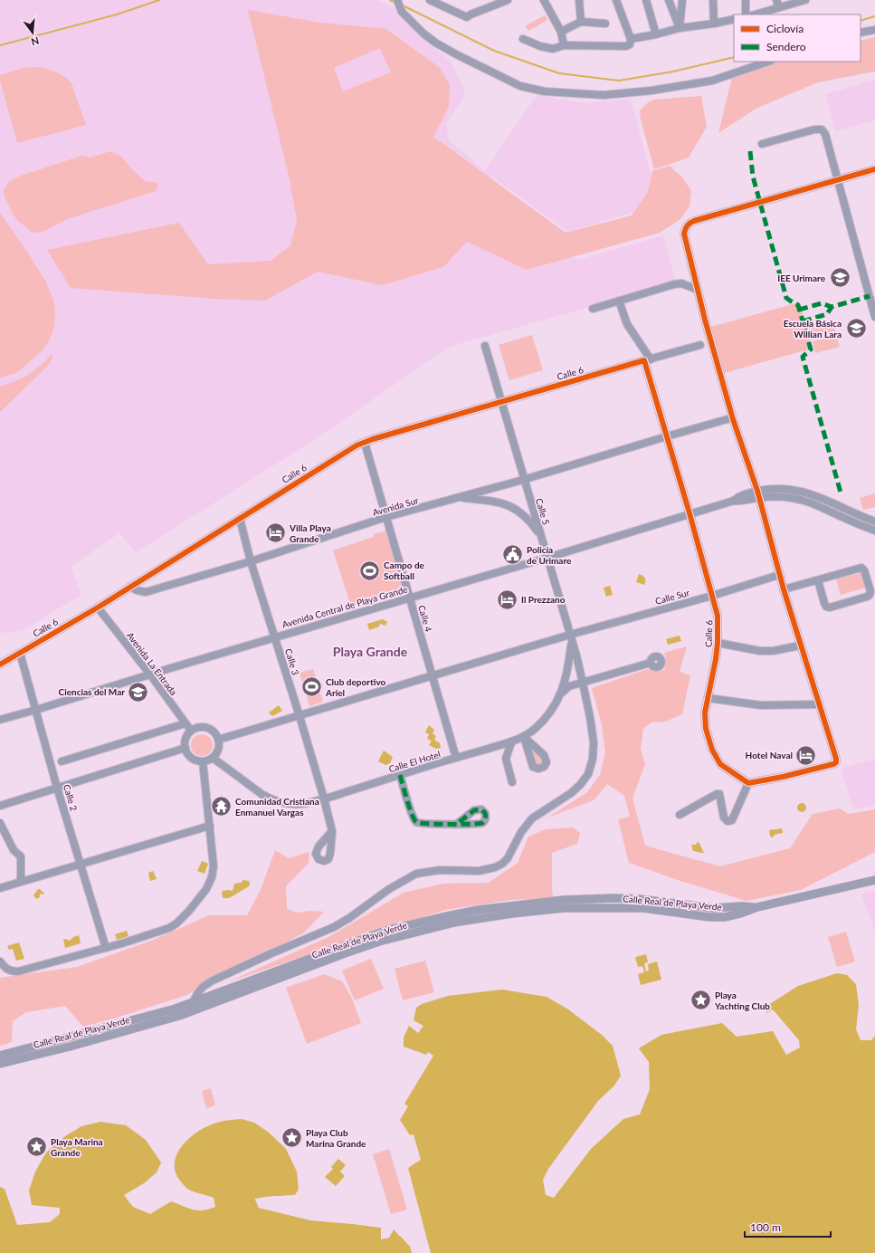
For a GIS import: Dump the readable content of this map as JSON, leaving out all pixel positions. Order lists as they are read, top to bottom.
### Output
{
  "streets": {
    "street": [
      "Calle 6",
      "Avenida Sur",
      "Calle 5",
      "Calle Sur",
      "Avenida Central de Playa Grande",
      "Calle 4",
      "Calle 3",
      "Avenida La Entrada",
      "Calle El Hotel",
      "Calle 2",
      "Calle Real de Playa Verde"
    ]
  },
  "crossings": [
    ["Calle 6", "Avenida Sur"],
    ["Calle 6", "Calle 5"],
    ["Calle 6", "Calle Sur"],
    ["Calle 6", "Avenida Central de Playa Grande"],
    ["Calle 6", "Calle 4"],
    ["Calle 6", "Calle 3"],
    ["Calle 6", "Avenida La Entrada"],
    ["Calle 6", "Calle 2"],
    ["Avenida Sur", "Calle 5"],
    ["Avenida Sur", "Calle 4"],
    ["Avenida Sur", "Calle 3"],
    ["Calle 5", "Calle Sur"],
    ["Calle 5", "Avenida Central de Playa Grande"],
    ["Calle 5", "Calle El Hotel"],
    ["Calle 5", "Calle Real de Playa Verde"],
    ["Calle Sur", "Calle 4"],
    ["Calle Sur", "Calle 3"],
    ["Calle Sur", "Avenida La Entrada"],
    ["Calle Sur", "Calle El Hotel"],
    ["Avenida Central de Playa Grande", "Calle 4"],
    ["Avenida Central de Playa Grande", "Calle 3"],
    ["Avenida Central de Playa Grande", "Avenida La Entrada"],
    ["Avenida Central de Playa Grande", "Calle 2"],
    ["Calle 4", "Calle El Hotel"],
    ["Calle 3", "Calle El Hotel"],
    ["Avenida La Entrada", "Calle El Hotel"]
  ],
  "districts": ["Playa Grande"],
  "places": {
    "school or university": ["IEE Urimare", "Escuela Básica Willian Lara", "Ciencias del Mar"],
    "hotel": ["Villa Playa Grande", "Il Prezzano", "Hotel Naval"],
    "public building": ["Policía de Urimare"],
    "sports": ["Campo de Softball", "Club deportivo Ariel"],
    "temple": ["Comunidad Cristiana Enmanuel Vargas"],
    "place": ["Playa Yachting Club", "Playa Club Marina Grande", "Playa Marina Grande"]
  },
  "legend": ["Ciclovía", "Sendero"],
  "scale_bar": "100 m",
  "north": "bottom"
}
